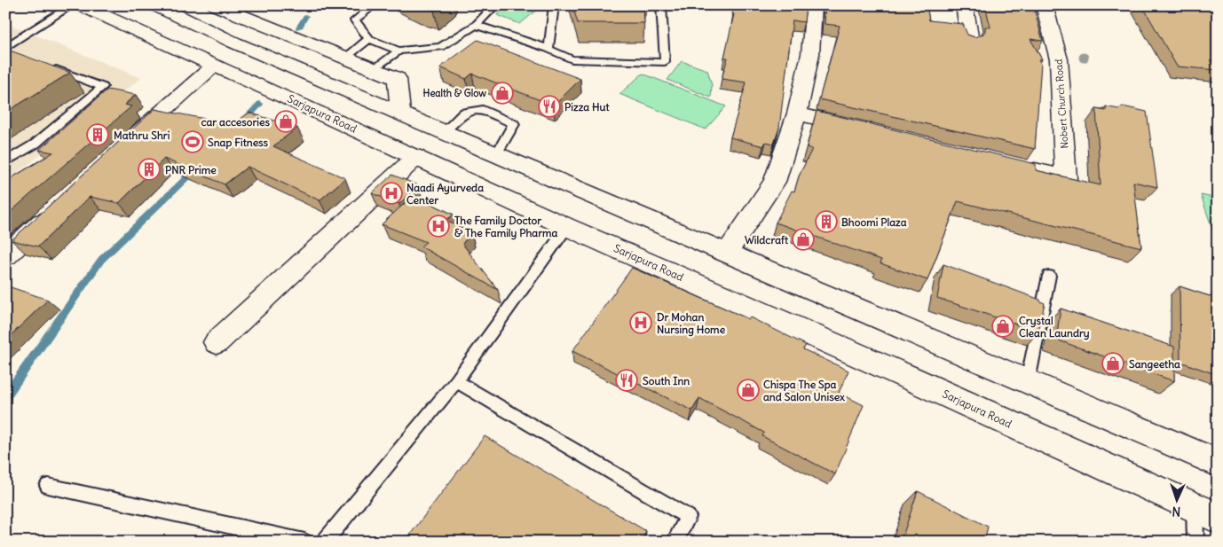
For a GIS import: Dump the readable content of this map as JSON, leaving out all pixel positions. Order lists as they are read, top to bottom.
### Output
{
  "streets": {
    "main road": ["Nobert Church Road", "Sarjapura Road"]
  },
  "places": {
    "shop": [
      "Health & Glow",
      "car accesories",
      "Wildcraft",
      "Crystal Clean Laundry",
      "Sangeetha",
      "Chispa The Spa and Salon Unisex"
    ],
    "restaurant": ["Pizza Hut", "South Inn"],
    "building": ["Mathru Shri", "PNR Prime", "Bhoomi Plaza"],
    "sports": ["Snap Fitness"],
    "hospital": ["Naadi Ayurveda Center", "The Family Doctor & The Family Pharma", "Dr Mohan Nursing Home"]
  },
  "north": "bottom"
}
